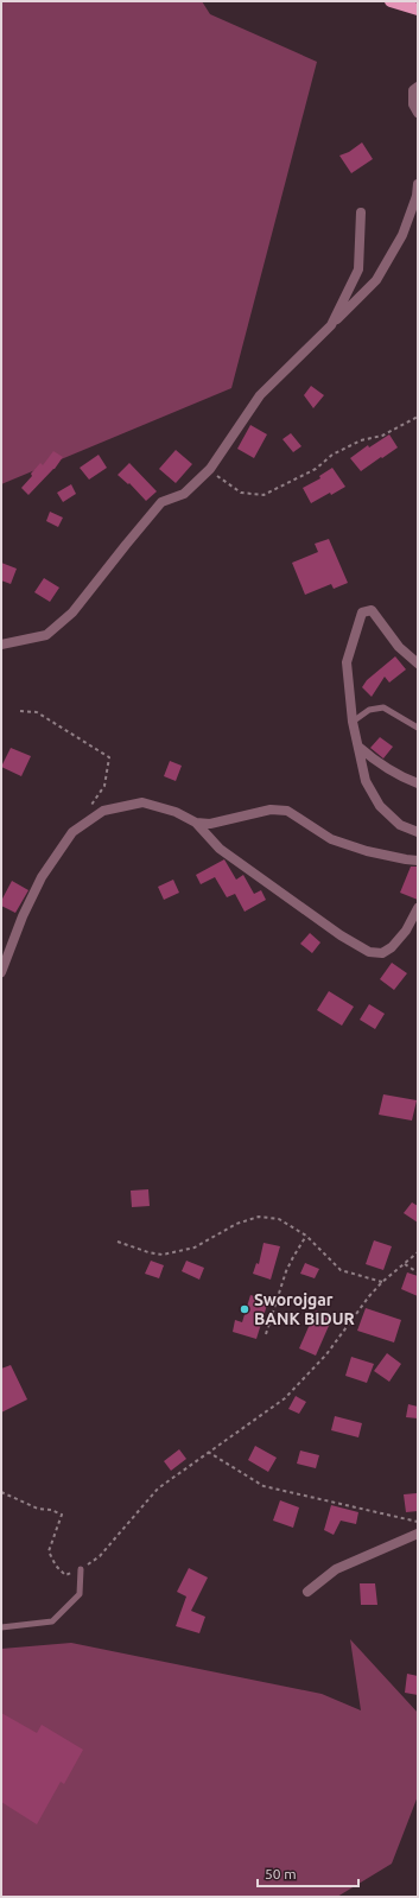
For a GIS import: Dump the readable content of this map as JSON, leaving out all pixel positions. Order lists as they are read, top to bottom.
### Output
{
  "places": ["Sworojgar BANK BIDUR"],
  "scale_bar": "50 m"
}
